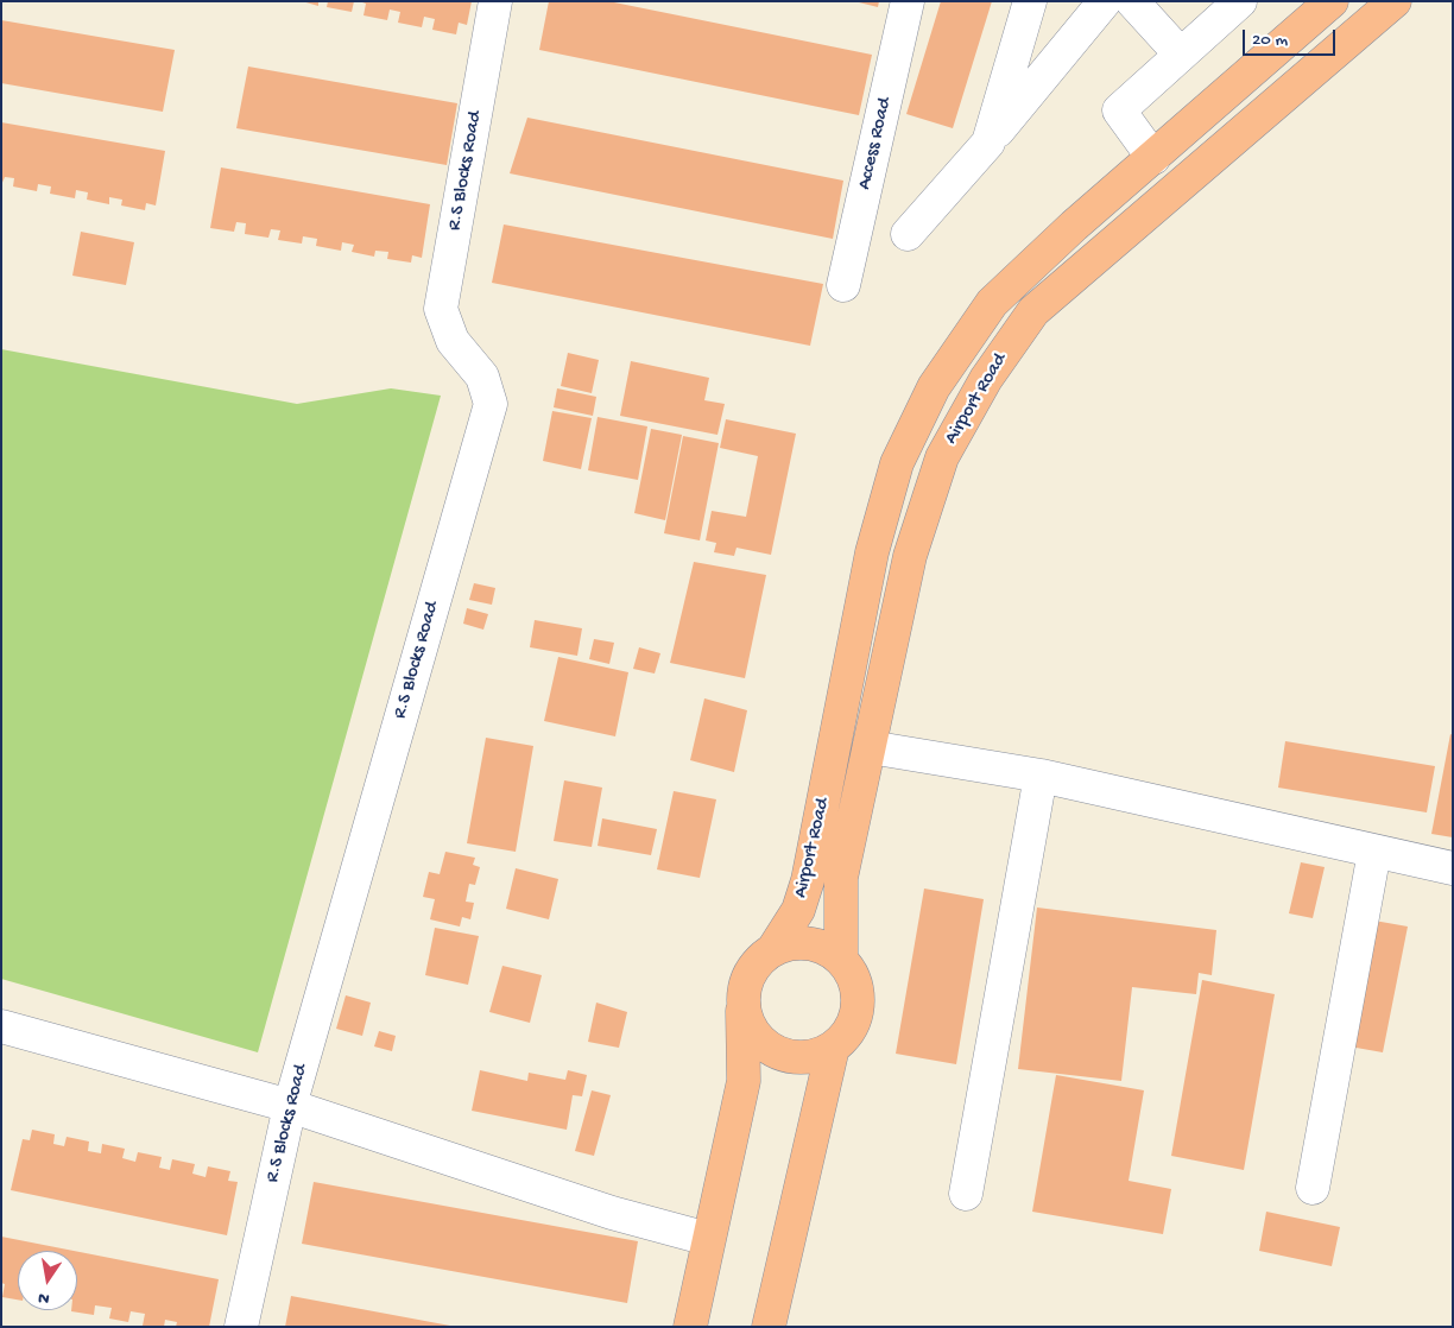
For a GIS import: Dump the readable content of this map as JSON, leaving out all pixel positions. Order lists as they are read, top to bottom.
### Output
{
  "streets": {
    "main road": ["Airport Road"],
    "lane": ["Access Road", "R.S Blocks Road"]
  },
  "scale_bar": "20 m",
  "north": "bottom"
}
